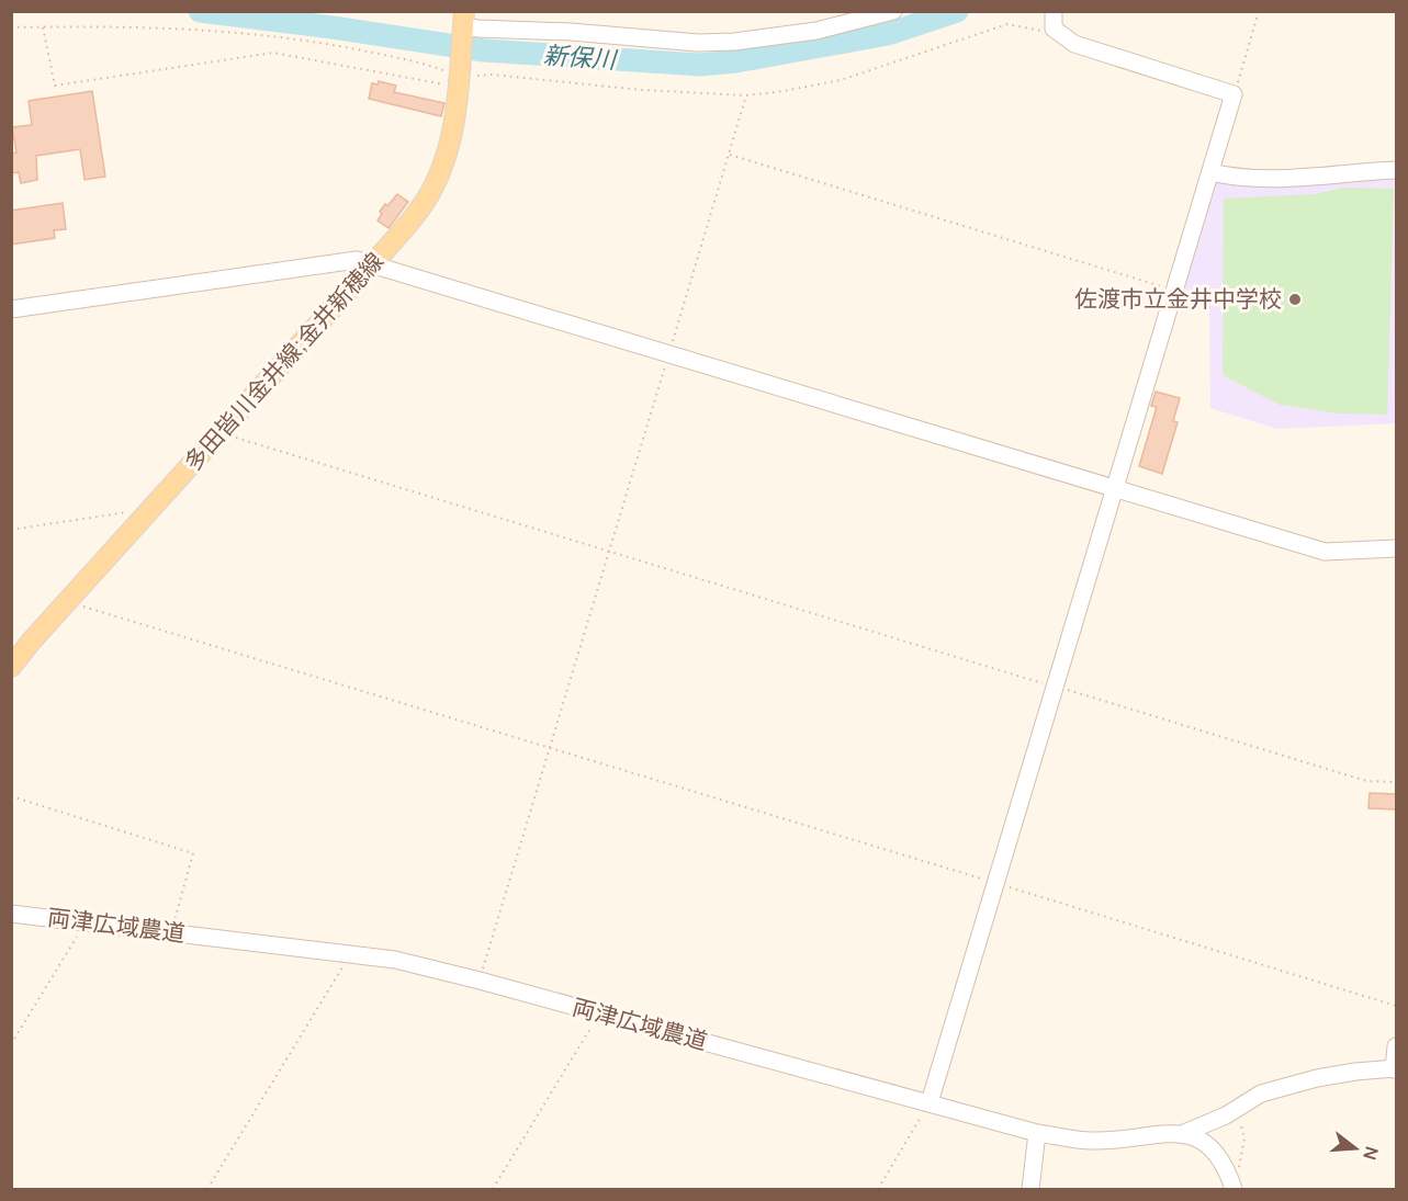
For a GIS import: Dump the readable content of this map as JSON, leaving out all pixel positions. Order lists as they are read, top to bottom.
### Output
{
  "streets": {
    "main road": ["多田皆川金井線;金井新穂線"],
    "street": ["両津広域農道"]
  },
  "water": ["新保川"],
  "places": ["佐渡市立金井中学校"],
  "north": "right"
}
